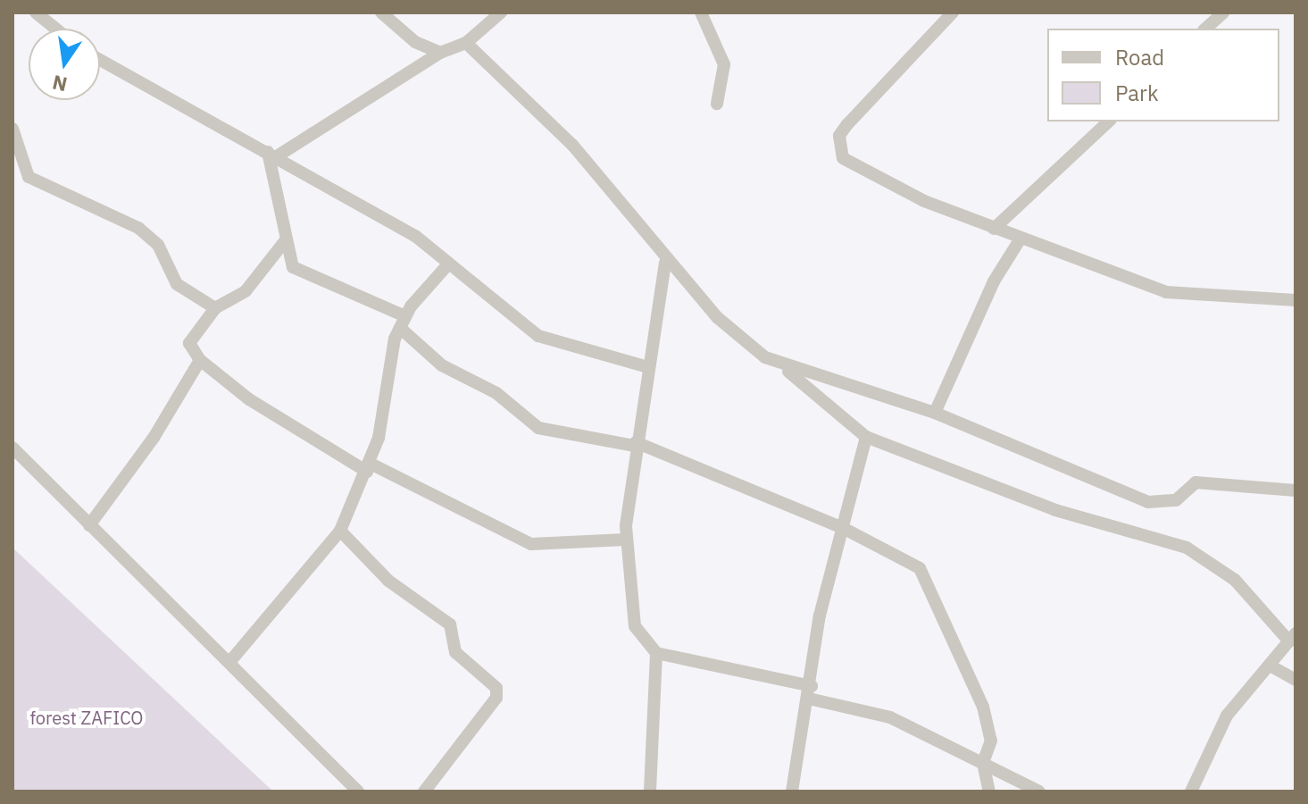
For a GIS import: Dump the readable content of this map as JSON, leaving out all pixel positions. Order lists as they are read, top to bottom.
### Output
{
  "parks": ["forest ZAFICO"],
  "legend": ["Road", "Park"],
  "north": "bottom"
}
